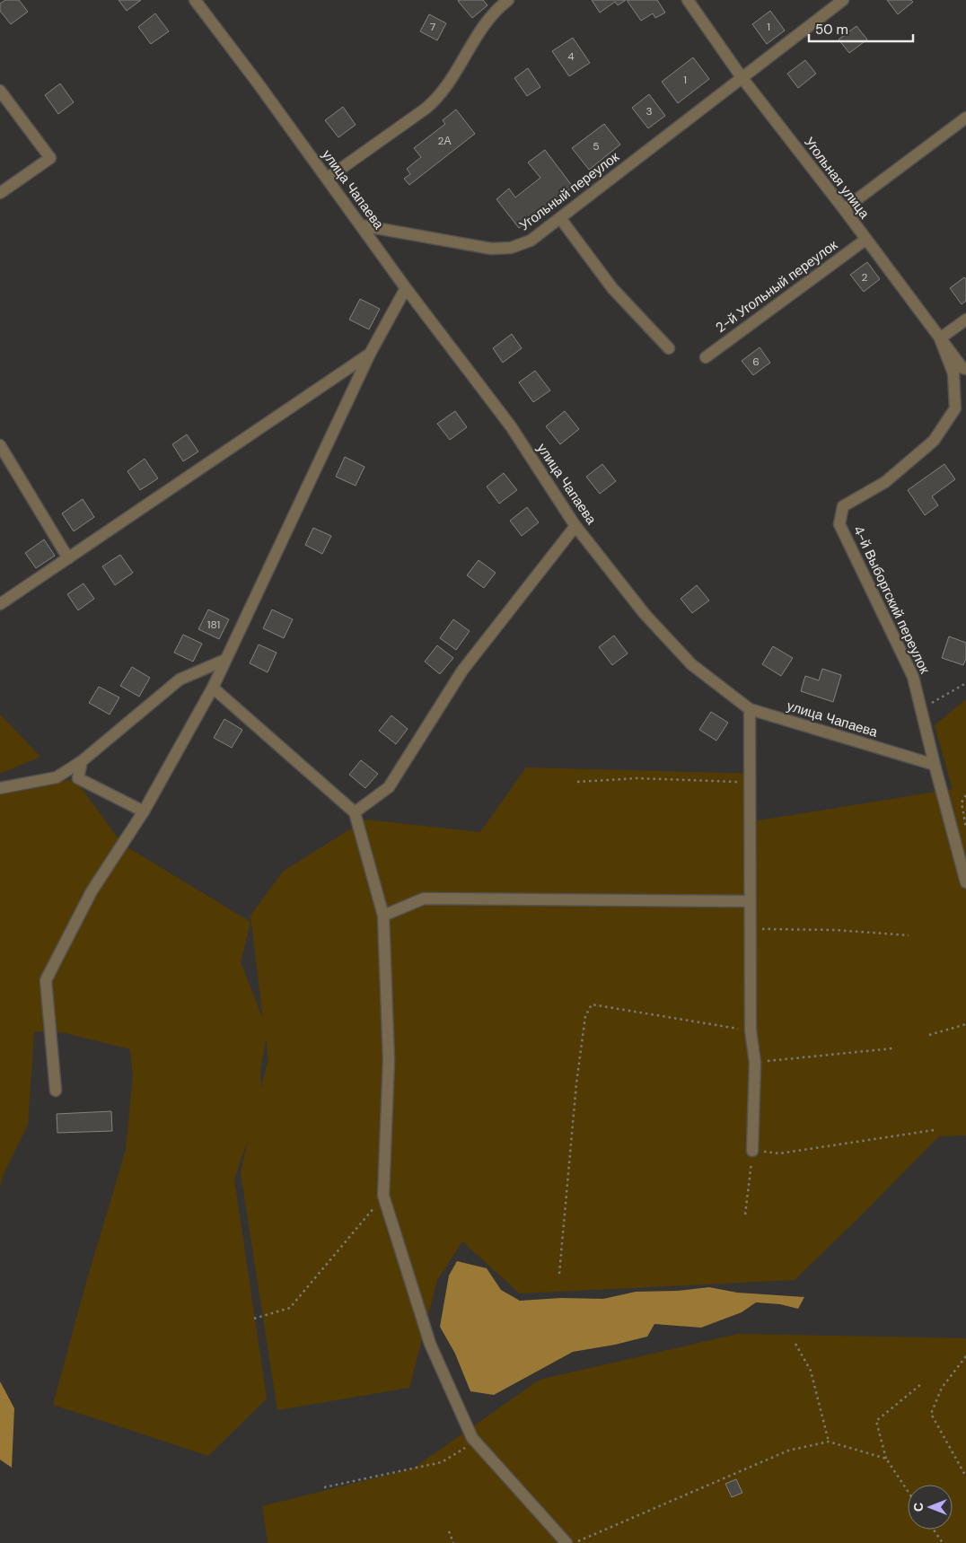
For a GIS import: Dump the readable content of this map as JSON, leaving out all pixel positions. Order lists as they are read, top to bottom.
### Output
{
  "streets": {
    "street": [
      "Угольная улица",
      "улица Чапаева",
      "Угольный переулок",
      "2-й Угольный переулок",
      "4-й Выборгский переулок"
    ]
  },
  "crossings": [
    ["Угольная улица", "Угольный переулок"],
    ["Угольная улица", "2-й Угольный переулок"],
    ["Угольная улица", "4-й Выборгский переулок"],
    ["улица Чапаева", "Угольный переулок"],
    ["улица Чапаева", "4-й Выборгский переулок"]
  ],
  "house_numbers": [
    "7",
    "1",
    "4",
    "1",
    "3",
    "2А",
    "5",
    "2",
    "6",
    "181"
  ],
  "scale_bar": "50 m",
  "north": "left"
}
